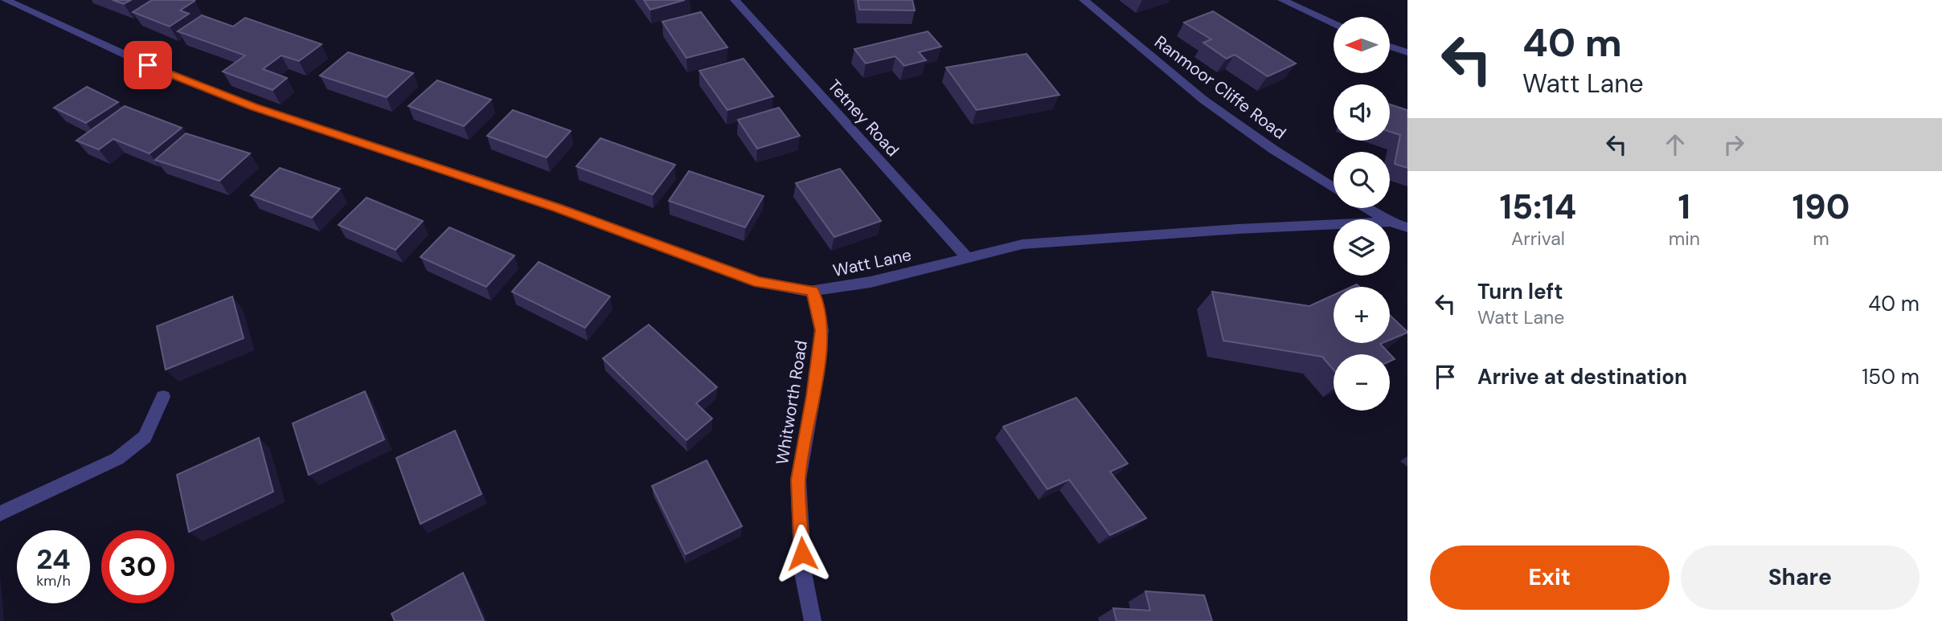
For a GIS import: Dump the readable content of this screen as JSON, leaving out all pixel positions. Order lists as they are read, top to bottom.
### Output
{
  "streets": {
    "street": [
      "Ranmoor Cliffe Road",
      "Tetney Road",
      "Watt Lane",
      "Whitworth Road"
    ]
  },
  "crossings": [
    ["Tetney Road", "Watt Lane"],
    ["Watt Lane", "Whitworth Road"]
  ],
  "north": "left",
  "page": {
    "turn": ["40 m", "Watt Lane"],
    "map_buttons": ["+", "−"],
    "eta": [
      "15:14",
      "Arrival",
      "1",
      "min",
      "190",
      "m"
    ],
    "list": [
      {
        "name": "Turn left",
        "note": "Watt Lane",
        "value": "40 m"
      },
      {
        "name": "Arrive at destination",
        "value": "150 m"
      }
    ],
    "speed": "24 km/h",
    "limit": "30",
    "buttons": ["Exit", "Share"]
  }
}
